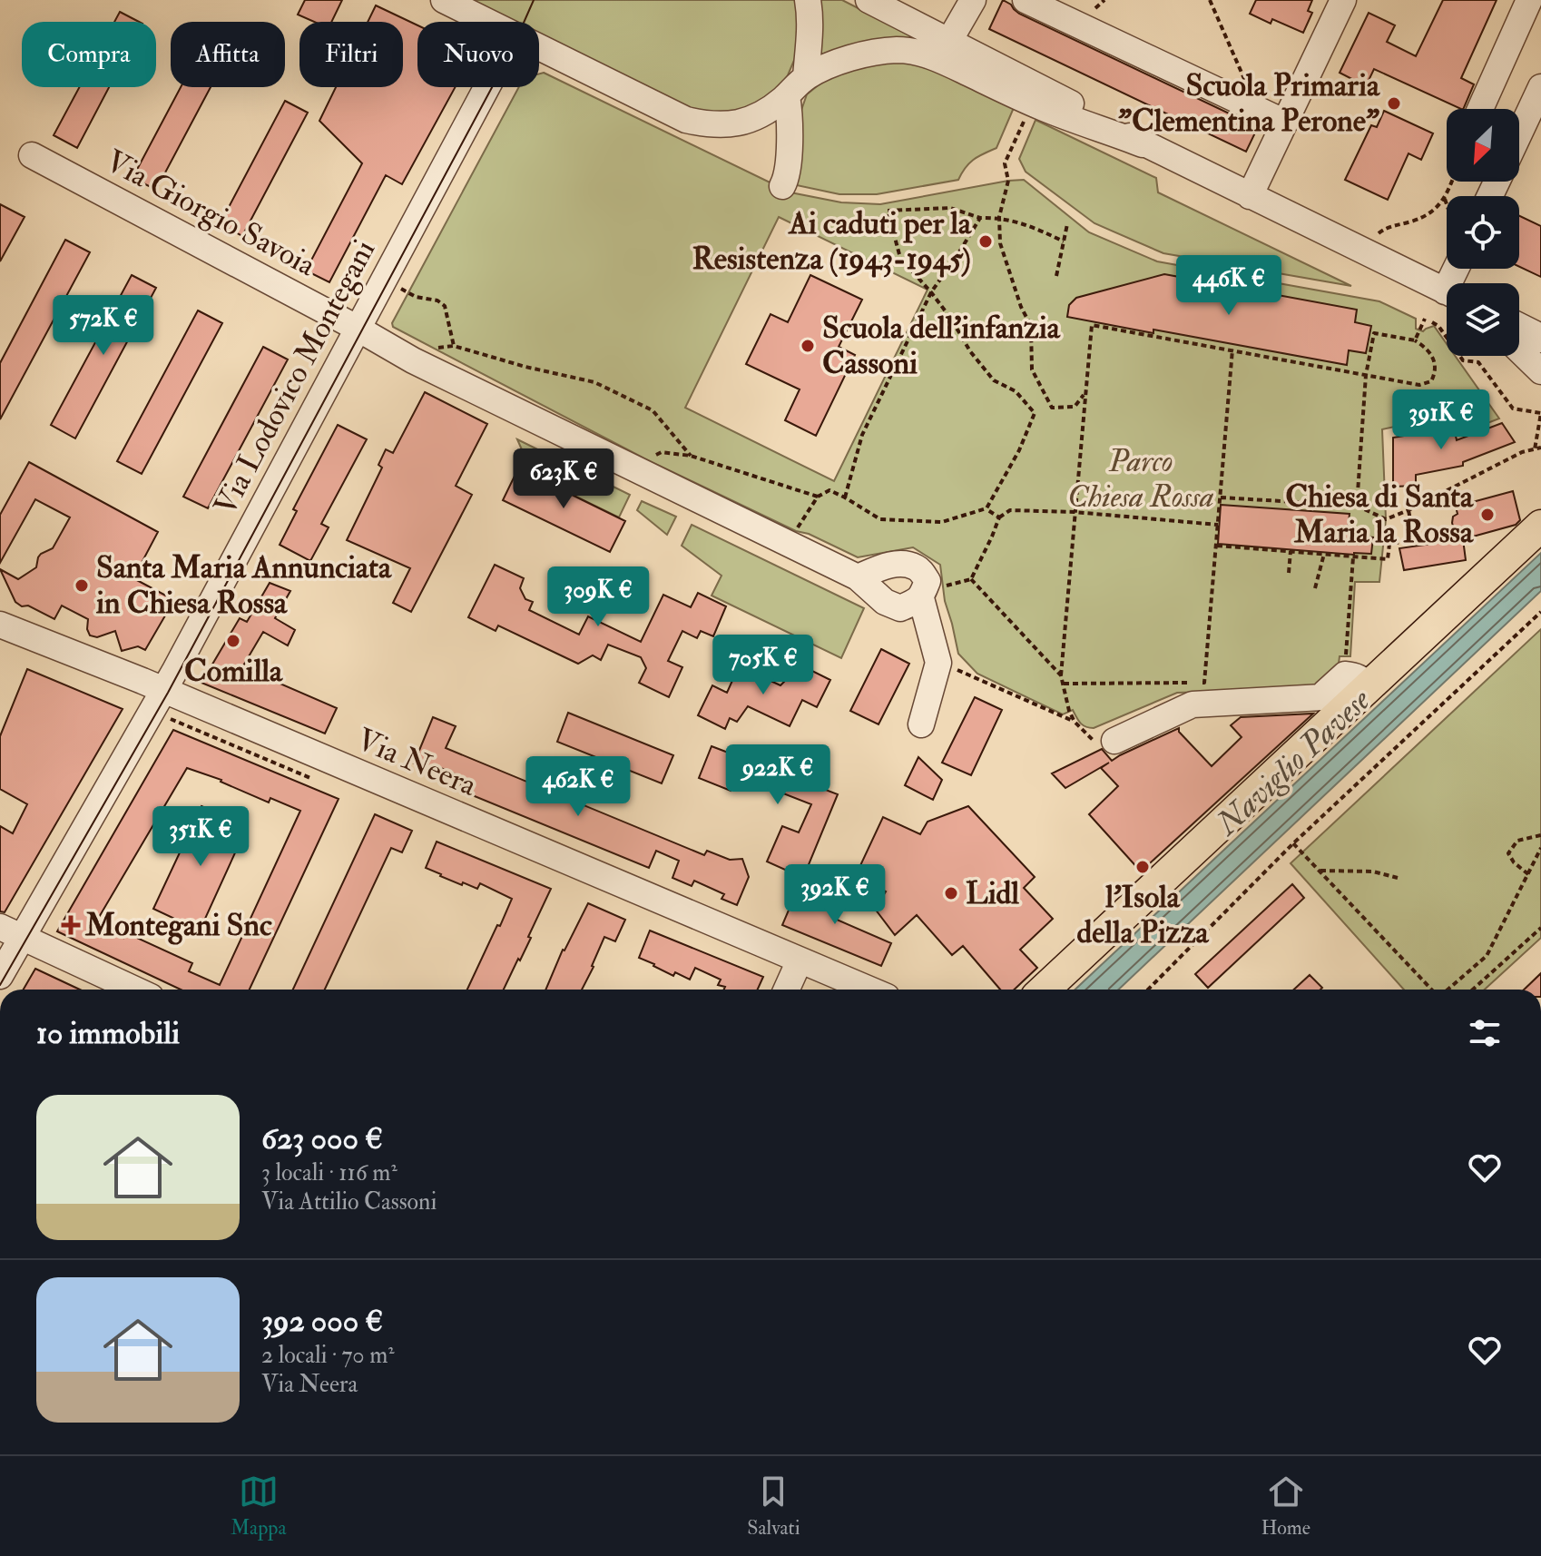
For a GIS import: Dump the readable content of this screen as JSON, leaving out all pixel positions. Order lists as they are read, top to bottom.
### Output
{
  "streets": {
    "street": ["Via Giorgio Savoia", "Via Lodovico Montegani", "Via Neera"]
  },
  "crossings": [
    ["Via Giorgio Savoia", "Via Lodovico Montegani"],
    ["Via Lodovico Montegani", "Via Neera"]
  ],
  "water": ["Naviglio Pavese"],
  "parks": ["Parco Chiesa Rossa"],
  "places": {
    "other": [
      "Scuola Primaria \"Clementina Perone\"",
      "Ai caduti per la Resistenza (1943-1945)",
      "Scuola dell'infanzia Cassoni",
      "Chiesa di Santa Maria la Rossa",
      "Santa Maria Annunciata in Chiesa Rossa",
      "Comilla",
      "l'Isola della Pizza",
      "Lidl"
    ],
    "health": ["Montegani Snc"]
  },
  "north": "bottom left",
  "page": {
    "chip": [
      "Compra",
      "Affitta",
      "Filtri",
      "Nuovo"
    ],
    "price": [
      "446K €",
      "572K €",
      "391K €",
      "623K €",
      "309K €",
      "705K €",
      "922K €",
      "462K €",
      "351K €",
      "392K €"
    ],
    "heading": "10 immobili",
    "list": [
      {
        "name": "623 000 €",
        "note": "3 locali · 116 m² · Via Attilio Cassoni"
      },
      {
        "name": "392 000 €",
        "note": "2 locali · 70 m² · Via Neera"
      }
    ],
    "tabs": ["Mappa", "Salvati", "Home"]
  }
}
